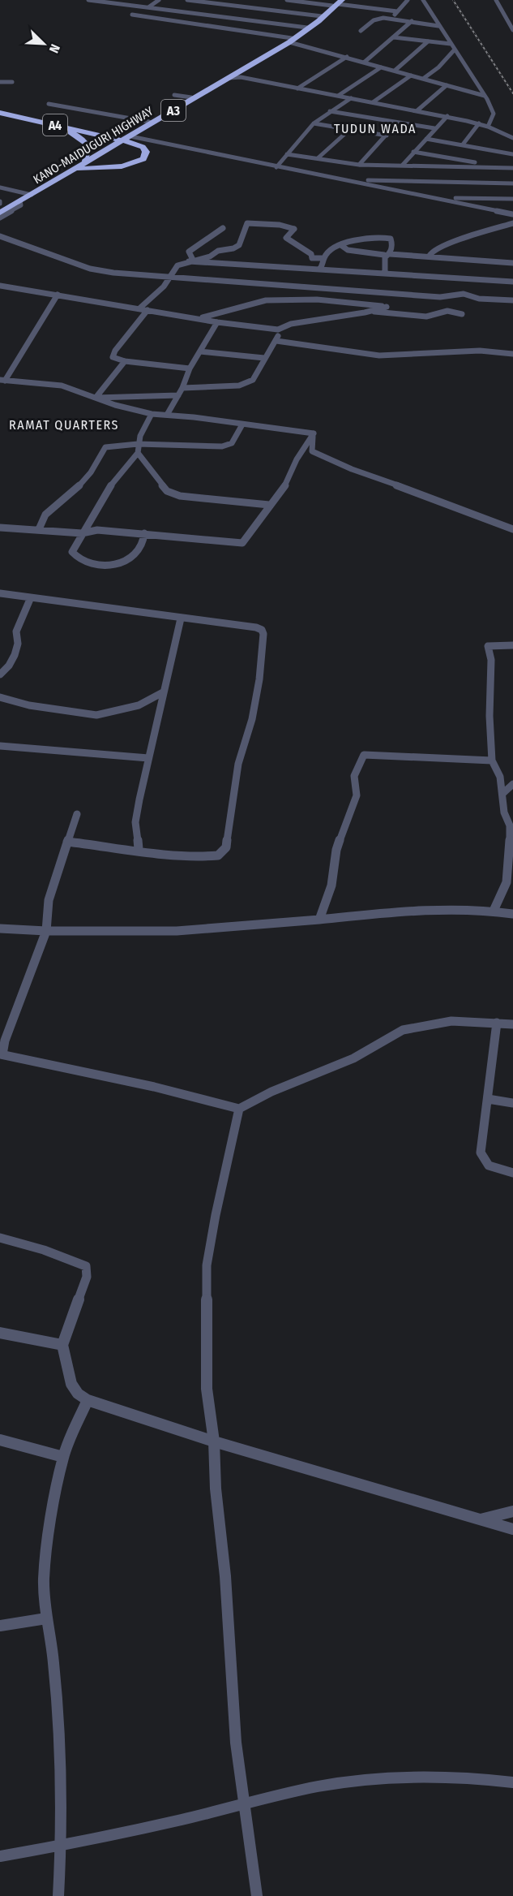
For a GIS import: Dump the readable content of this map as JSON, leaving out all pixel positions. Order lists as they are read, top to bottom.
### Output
{
  "streets": {
    "highway": ["A3", "A4", "KANO-MAIDUGURI HIGHWAY"]
  },
  "crossings": [
    ["A4", "KANO-MAIDUGURI HIGHWAY"]
  ],
  "districts": ["TUDUN WADA", "RAMAT QUARTERS"],
  "north": "bottom right"
}
